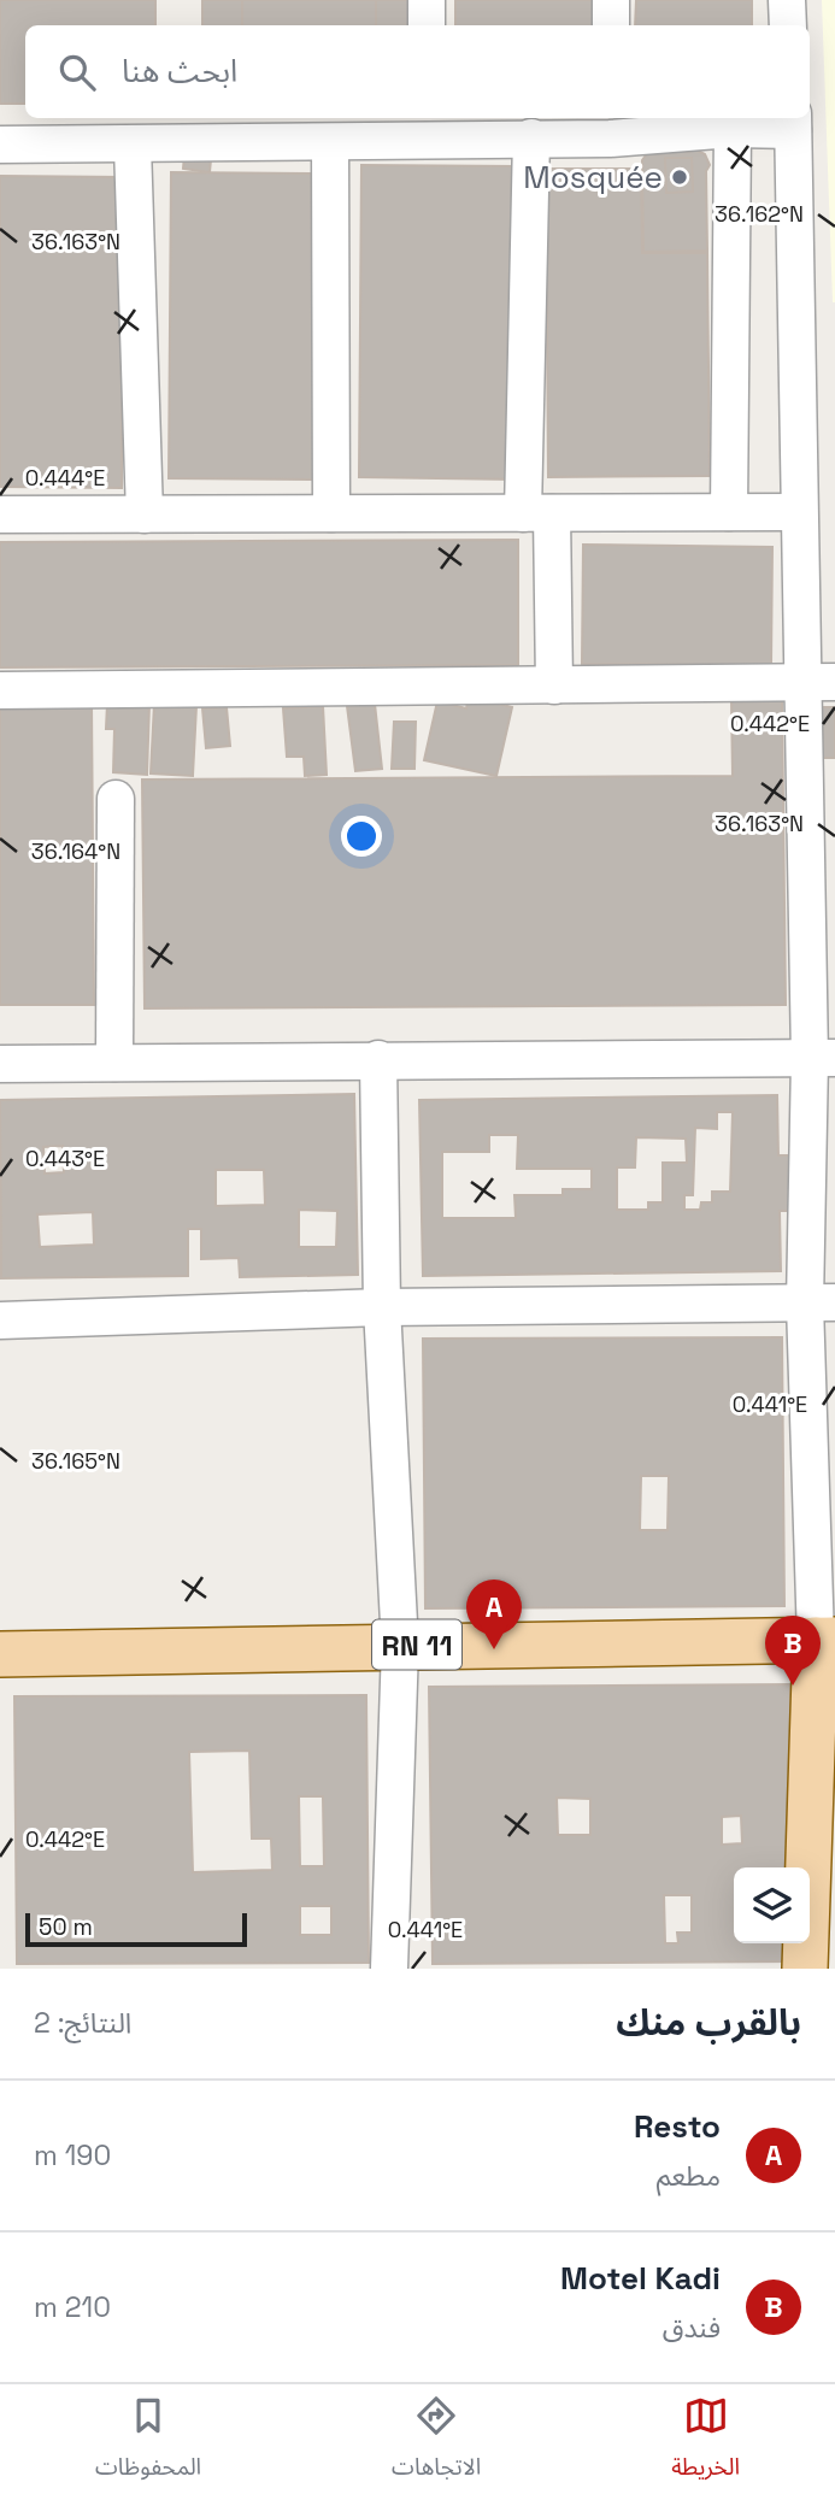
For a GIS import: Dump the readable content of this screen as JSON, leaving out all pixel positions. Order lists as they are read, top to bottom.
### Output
{
  "streets": {
    "main road": ["RN 11"]
  },
  "places": ["Mosquée"],
  "scale_bar": "50 m",
  "page": {
    "search": "ابحث هنا",
    "pins": ["A", "B"],
    "scale": "50 m",
    "heading": ["بالقرب منك", "النتائج: 2"],
    "list": [
      {
        "mark": "A",
        "name": "Resto",
        "note": "مطعم",
        "value": "190 m"
      },
      {
        "mark": "B",
        "name": "Motel Kadi",
        "note": "فندق",
        "value": "210 m"
      }
    ],
    "nav": ["الخريطة", "الاتجاهات", "المحفوظات"]
  },
  "coordinates": [
    "36.162°N",
    "36.163°N",
    "0.444°E",
    "0.442°E",
    "36.164°N",
    "0.443°E",
    "0.441°E",
    "36.165°N"
  ]
}
